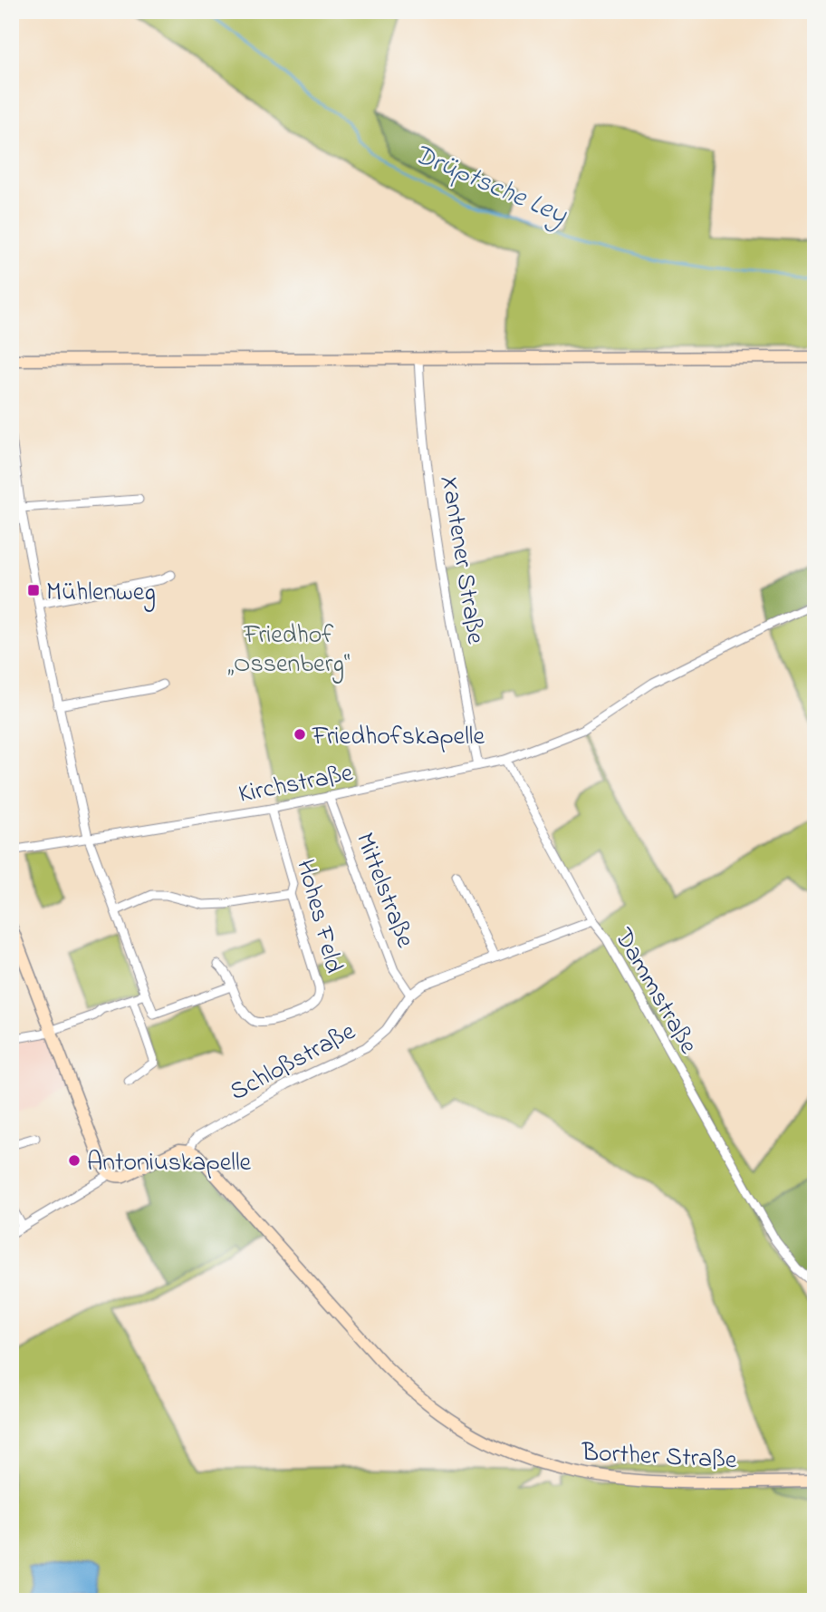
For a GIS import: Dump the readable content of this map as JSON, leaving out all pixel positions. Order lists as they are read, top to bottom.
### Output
{
  "streets": {
    "street": [
      "Xantener Straße",
      "Kirchstraße",
      "Mittelstraße",
      "Hohes Feld",
      "Dammstraße",
      "Schloßstraße",
      "Borther Straße"
    ]
  },
  "crossings": [
    ["Xantener Straße", "Kirchstraße"],
    ["Kirchstraße", "Mittelstraße"],
    ["Kirchstraße", "Hohes Feld"],
    ["Kirchstraße", "Dammstraße"],
    ["Mittelstraße", "Schloßstraße"],
    ["Dammstraße", "Schloßstraße"],
    ["Schloßstraße", "Borther Straße"]
  ],
  "water": ["Drüptsche Ley"],
  "parks": ["Friedhof „Ossenberg“"],
  "places": {
    "transit": ["Mühlenweg"],
    "other": ["Friedhofskapelle", "Antoniuskapelle"]
  }
}
